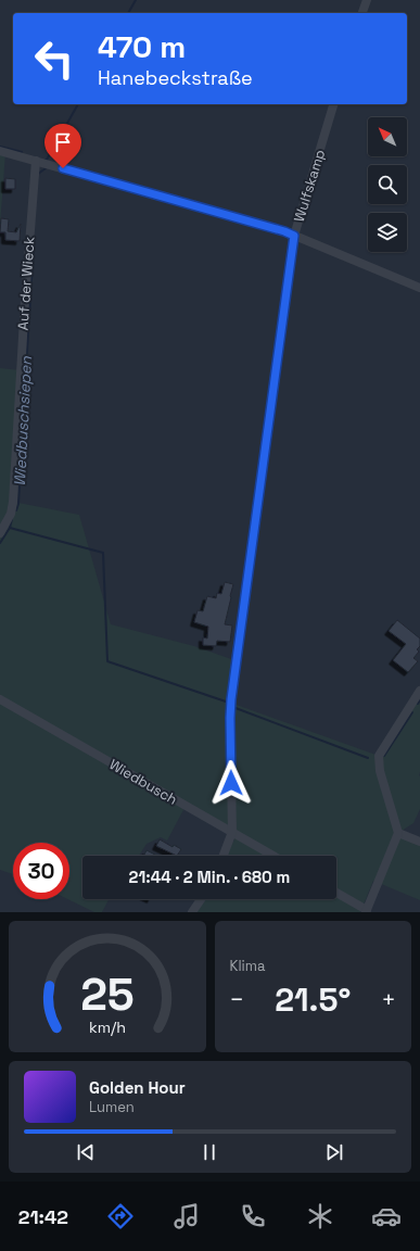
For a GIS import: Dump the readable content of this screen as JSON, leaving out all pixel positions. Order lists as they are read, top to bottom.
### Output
{
  "streets": {
    "street": ["Wulfskamp", "Auf der Wieck", "Wiedbusch"]
  },
  "crossings": [
    ["Wulfskamp", "Wiedbusch"]
  ],
  "water": ["Wiedbuschsiepen"],
  "north": "top left",
  "page": {
    "turn": ["470 m", "Hanebeckstraße"],
    "limit": "30",
    "trip": "21:44 · 2 Min. · 680 m",
    "tile": "Klima",
    "heat": ["−", "21.5°", "+"],
    "song": ["Golden Hour", "Lumen"],
    "tabs": "21:42",
    "gauge": ["25", "km/h"]
  }
}
